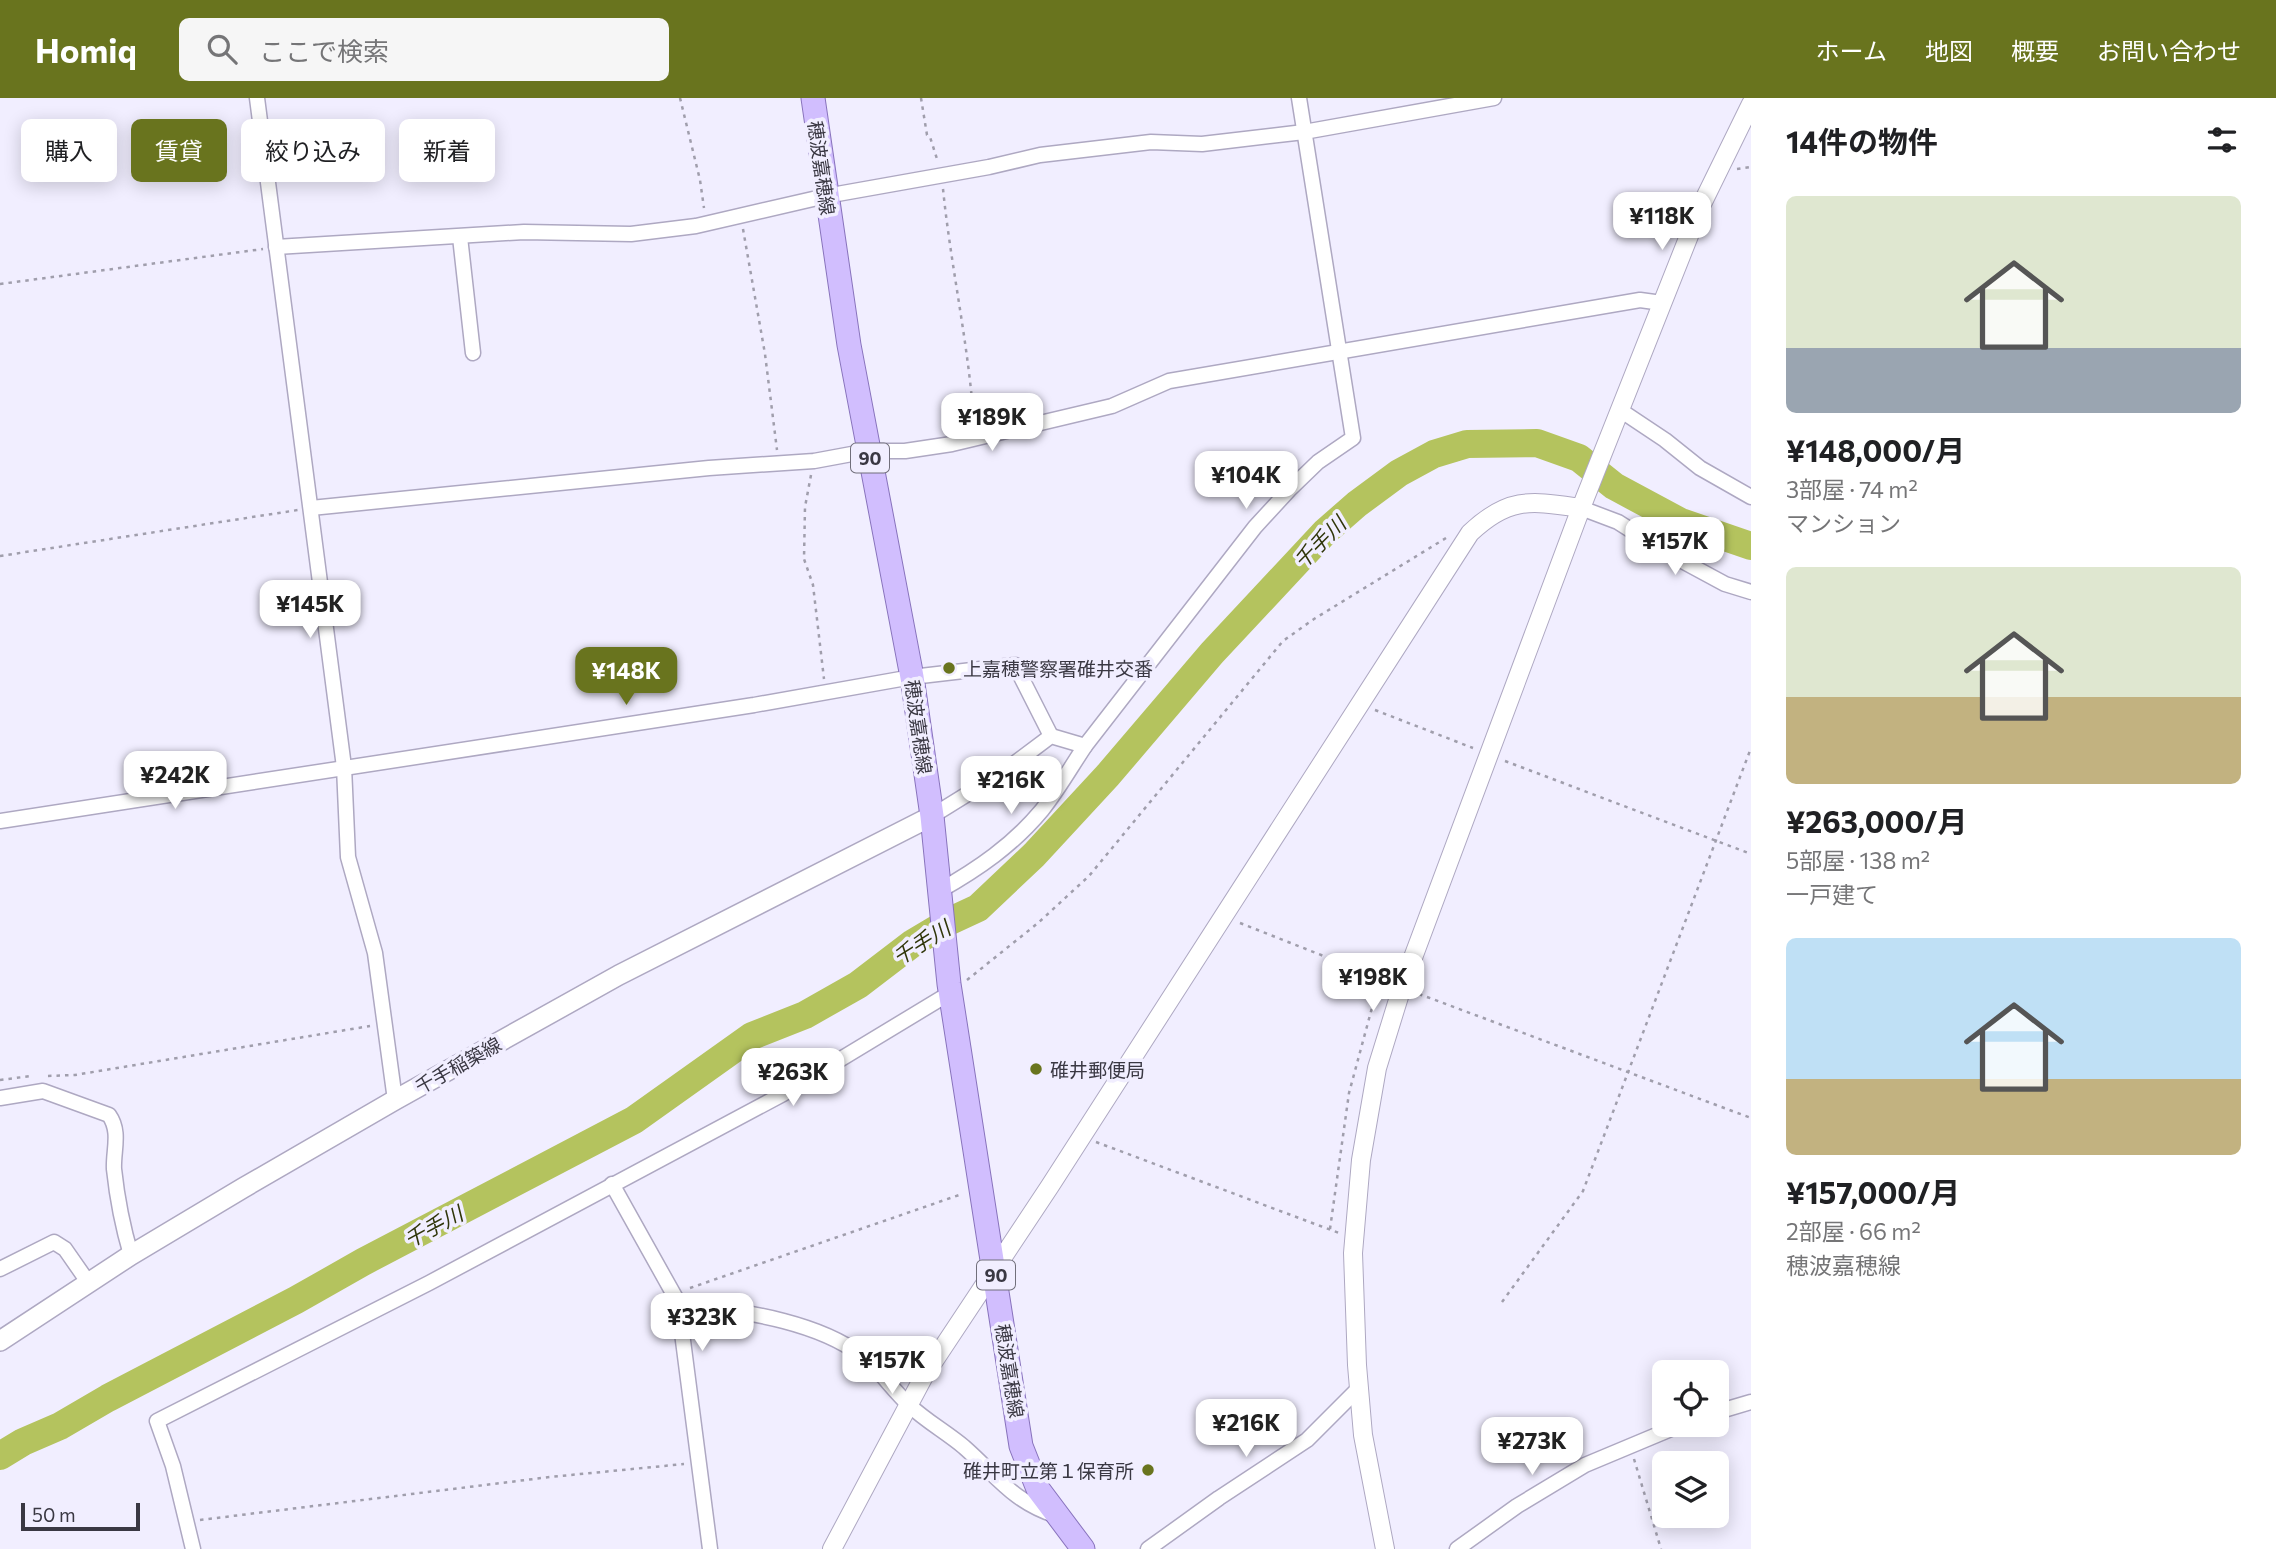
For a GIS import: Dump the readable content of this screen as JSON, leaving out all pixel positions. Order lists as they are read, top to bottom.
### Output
{
  "streets": {
    "main road": ["穂波嘉穂線", "90", "千手稲築線"]
  },
  "crossings": [
    ["穂波嘉穂線", "千手稲築線"]
  ],
  "water": ["千手川"],
  "places": ["上嘉穂警察署碓井交番", "碓井郵便局", "碓井町立第１保育所"],
  "scale_bar": "50 m",
  "page": {
    "header": "Homiq",
    "search": "ここで検索",
    "nav": [
      "ホーム",
      "地図",
      "概要",
      "お問い合わせ"
    ],
    "heading": "14件の物件",
    "chip": [
      "購入",
      "賃貸",
      "絞り込み",
      "新着"
    ],
    "list": [
      {
        "name": "¥148,000/月",
        "note": "3部屋 · 74 m² · マンション"
      },
      {
        "name": "¥263,000/月",
        "note": "5部屋 · 138 m² · 一戸建て"
      },
      {
        "name": "¥157,000/月",
        "note": "2部屋 · 66 m² · 穂波嘉穂線"
      }
    ],
    "price": [
      "¥118K",
      "¥189K",
      "¥104K",
      "¥157K",
      "¥145K",
      "¥148K",
      "¥242K",
      "¥216K",
      "¥198K",
      "¥263K",
      "¥323K",
      "¥157K",
      "¥216K",
      "¥273K"
    ],
    "scale": "50 m"
  }
}
